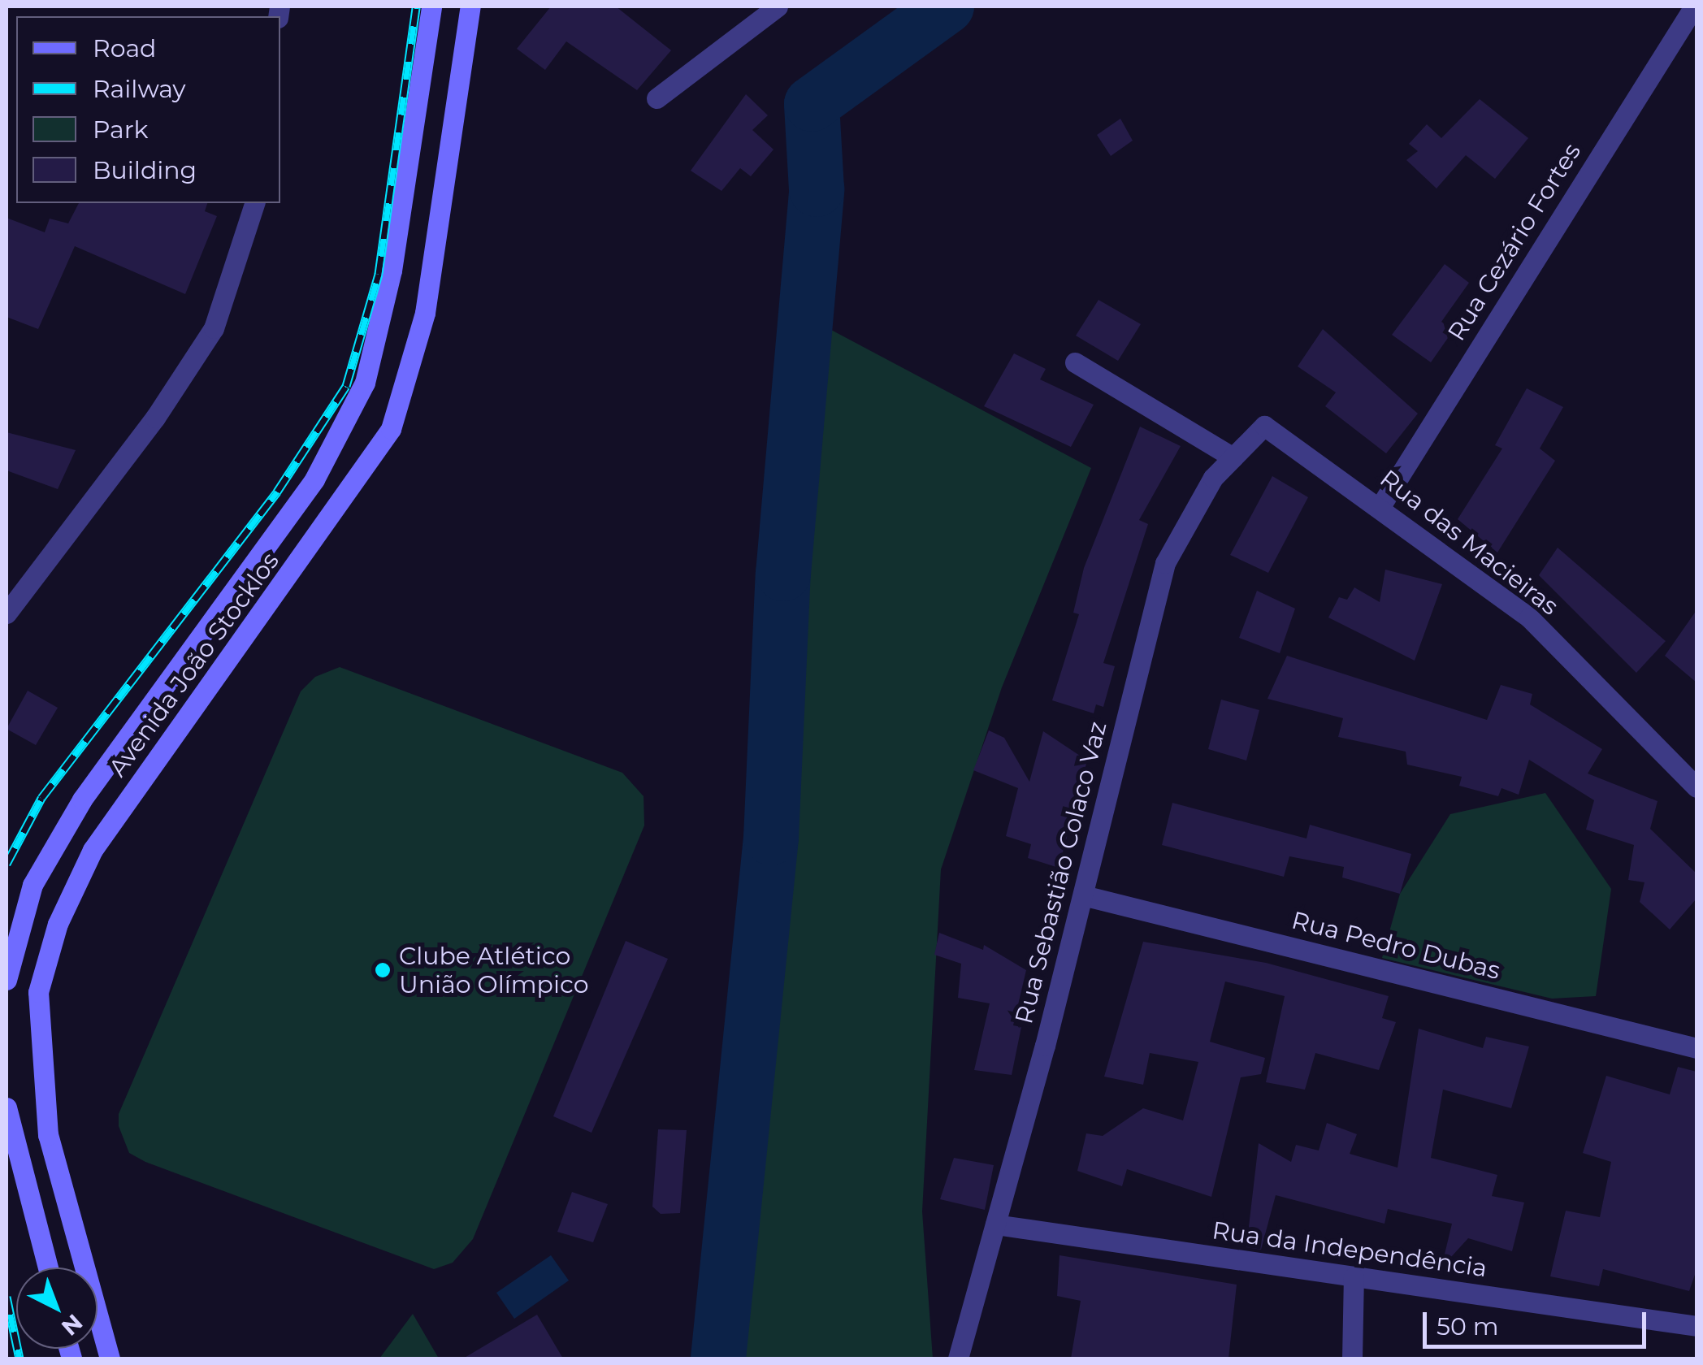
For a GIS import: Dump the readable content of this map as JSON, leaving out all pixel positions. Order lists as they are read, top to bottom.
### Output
{
  "streets": {
    "main road": ["Avenida João Stocklos"],
    "street": [
      "Rua Cezário Fortes",
      "Rua das Macieiras",
      "Rua Sebastião Colaco Vaz",
      "Rua Pedro Dubas",
      "Rua da Independência"
    ]
  },
  "crossings": [
    ["Rua Cezário Fortes", "Rua das Macieiras"],
    ["Rua das Macieiras", "Rua Sebastião Colaco Vaz"],
    ["Rua Sebastião Colaco Vaz", "Rua Pedro Dubas"],
    ["Rua Sebastião Colaco Vaz", "Rua da Independência"]
  ],
  "places": ["Clube Atlético União Olímpico"],
  "legend": [
    "Road",
    "Railway",
    "Park",
    "Building"
  ],
  "scale_bar": "50 m",
  "north": "bottom right"
}
